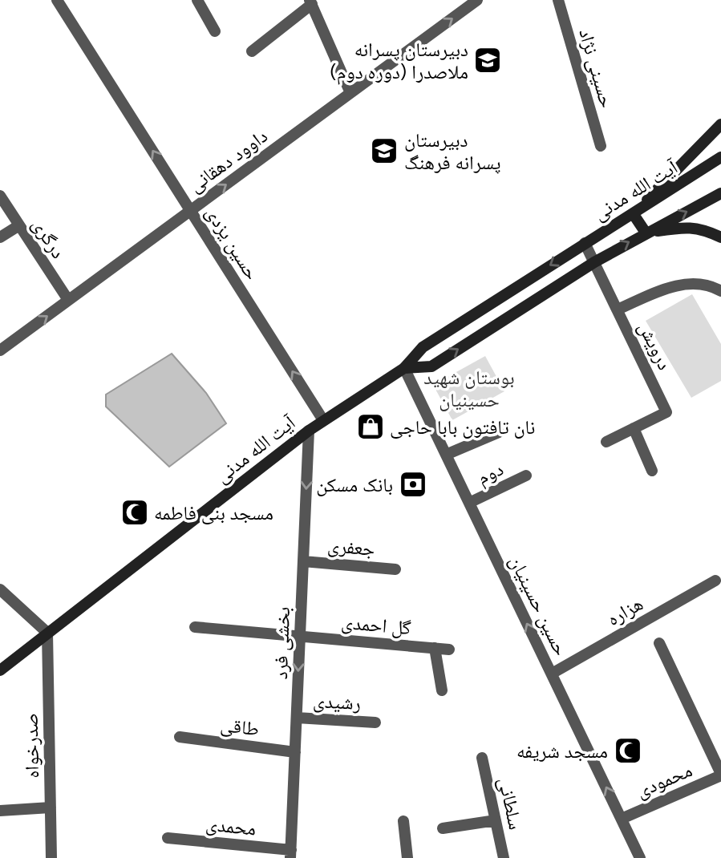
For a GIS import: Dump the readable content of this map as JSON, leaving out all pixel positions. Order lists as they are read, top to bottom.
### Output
{
  "streets": {
    "main road": ["آیت الله مدنی"],
    "street": [
      "حسینی نژاد",
      "داوود دهقانی",
      "درگری",
      "حسین یزدی",
      "درویش",
      "دوم",
      "جعفری",
      "حسین حسینیان",
      "هزاره",
      "گل احمدی",
      "بخشی فرد",
      "رشیدی",
      "طاقی",
      "صدرخواه",
      "محمودی",
      "سلطانی",
      "محمدی"
    ]
  },
  "crossings": [
    ["داوود دهقانی", "درگری"],
    ["داوود دهقانی", "حسین یزدی"],
    ["آیت الله مدنی", "حسین یزدی"],
    ["آیت الله مدنی", "درویش"],
    ["آیت الله مدنی", "حسین حسینیان"],
    ["آیت الله مدنی", "بخشی فرد"],
    ["آیت الله مدنی", "صدرخواه"],
    ["دوم", "حسین حسینیان"],
    ["جعفری", "بخشی فرد"],
    ["حسین حسینیان", "هزاره"],
    ["حسین حسینیان", "محمودی"],
    ["گل احمدی", "بخشی فرد"],
    ["بخشی فرد", "رشیدی"],
    ["بخشی فرد", "طاقی"],
    ["بخشی فرد", "محمدی"]
  ],
  "one_way": [
    "داوود دهقانی",
    "حسین یزدی",
    "حسین حسینیان",
    "بخشی فرد"
  ],
  "parks": ["بوستان شهید حسینیان"],
  "places": {
    "school or university": ["دبيرستان پسرانه ملاصدرا (دوره دوم)", "دبیرستان پسرانه فرهنگ"],
    "shop": ["نان تافتون بابا حاجی"],
    "bank": ["بانک مسکن"],
    "mosque": ["مسجد بنی فاطمه", "مسجد شریفه"]
  }
}
